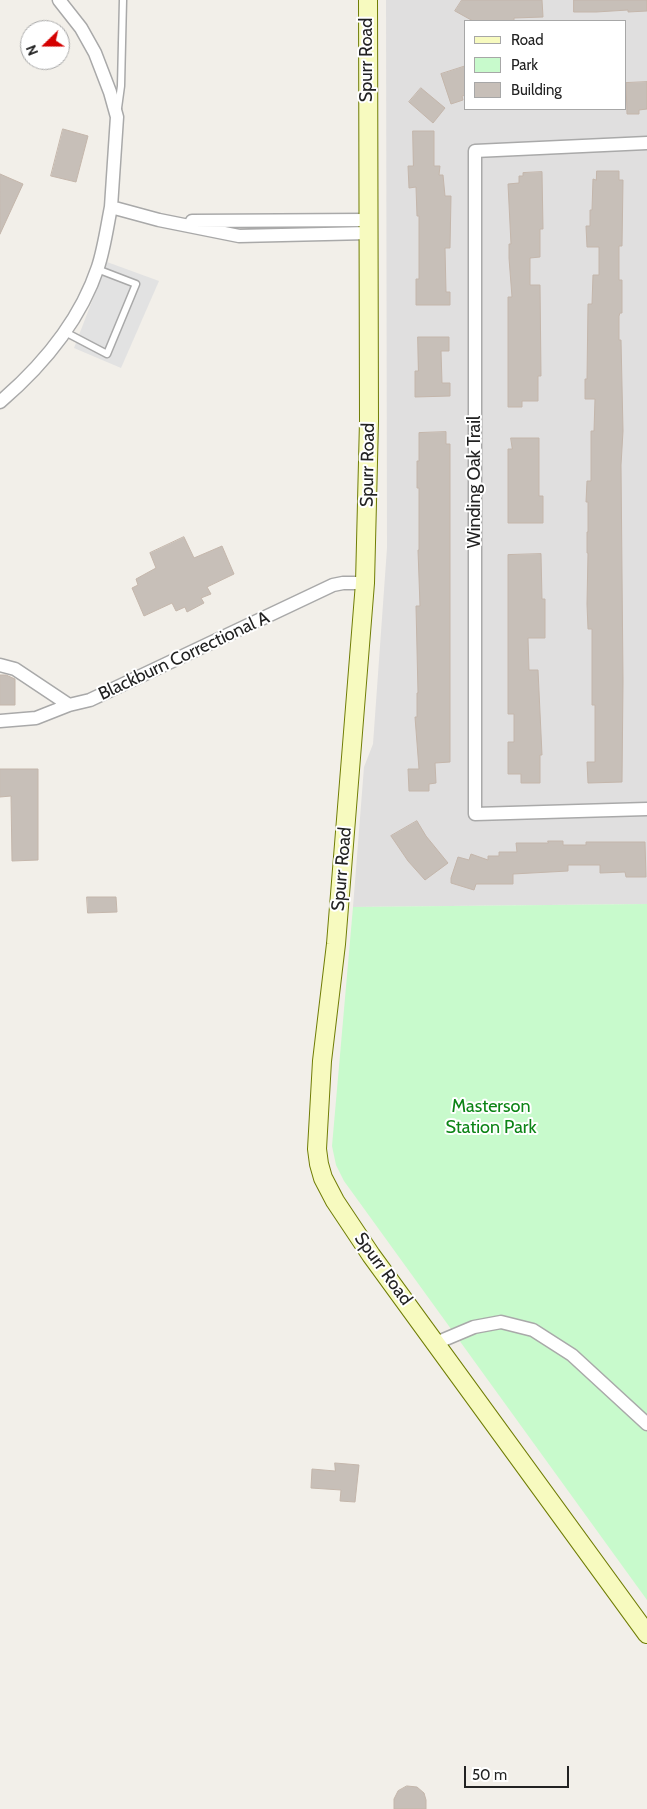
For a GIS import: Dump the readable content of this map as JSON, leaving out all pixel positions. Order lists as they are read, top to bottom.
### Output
{
  "streets": {
    "street": ["Spurr Road", "Winding Oak Trail", "Blackburn Correctional A"]
  },
  "crossings": [
    ["Spurr Road", "Blackburn Correctional A"]
  ],
  "parks": ["Masterson Station Park"],
  "legend": ["Road", "Park", "Building"],
  "scale_bar": "50 m",
  "north": "left"
}
